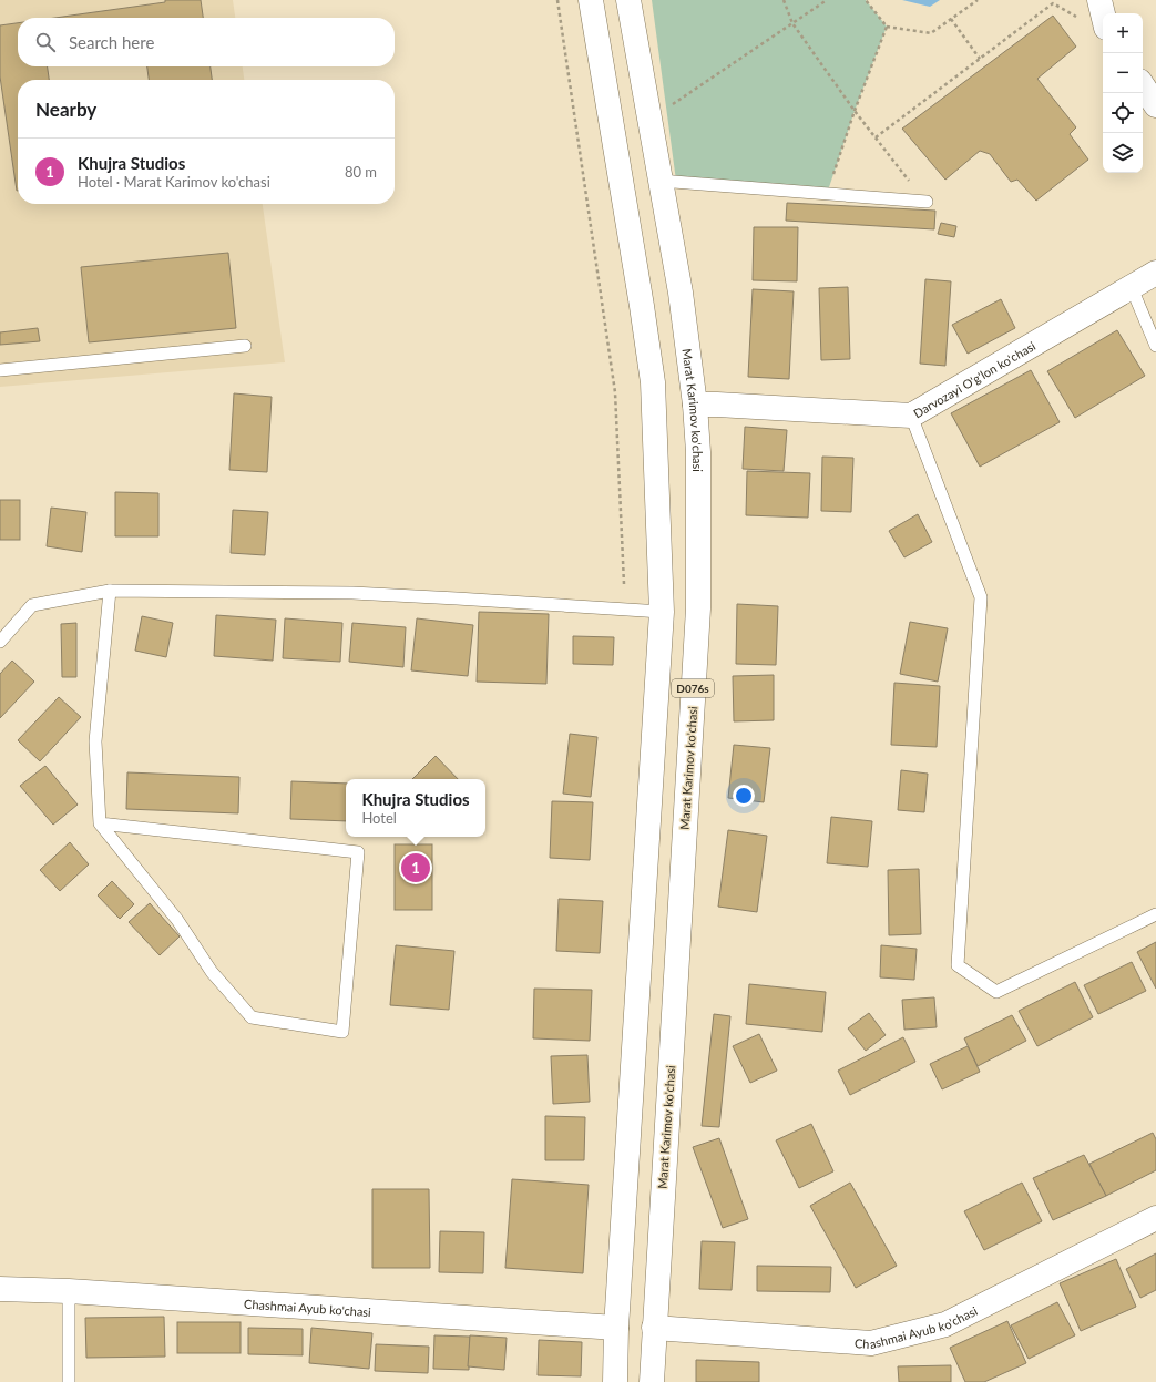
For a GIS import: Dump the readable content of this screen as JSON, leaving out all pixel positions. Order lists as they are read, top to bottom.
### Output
{
  "streets": {
    "main road": [
      "Darvozayi O'g'lon ko'chasi",
      "Marat Karimov ko'chasi",
      "D076s",
      "Chashmai Ayub ko'chasi"
    ]
  },
  "crossings": [
    ["Darvozayi O'g'lon ko'chasi", "Marat Karimov ko'chasi"],
    ["Marat Karimov ko'chasi", "Chashmai Ayub ko'chasi"],
    ["D076s", "Chashmai Ayub ko'chasi"]
  ],
  "page": {
    "map_buttons": ["+", "−"],
    "search": "Search here",
    "heading": "Nearby",
    "list": [
      {
        "mark": "1",
        "name": "Khujra Studios",
        "note": "Hotel · Marat Karimov ko'chasi",
        "value": "80 m"
      }
    ],
    "popup": ["Khujra Studios", "Hotel"],
    "pins": "1"
  }
}
